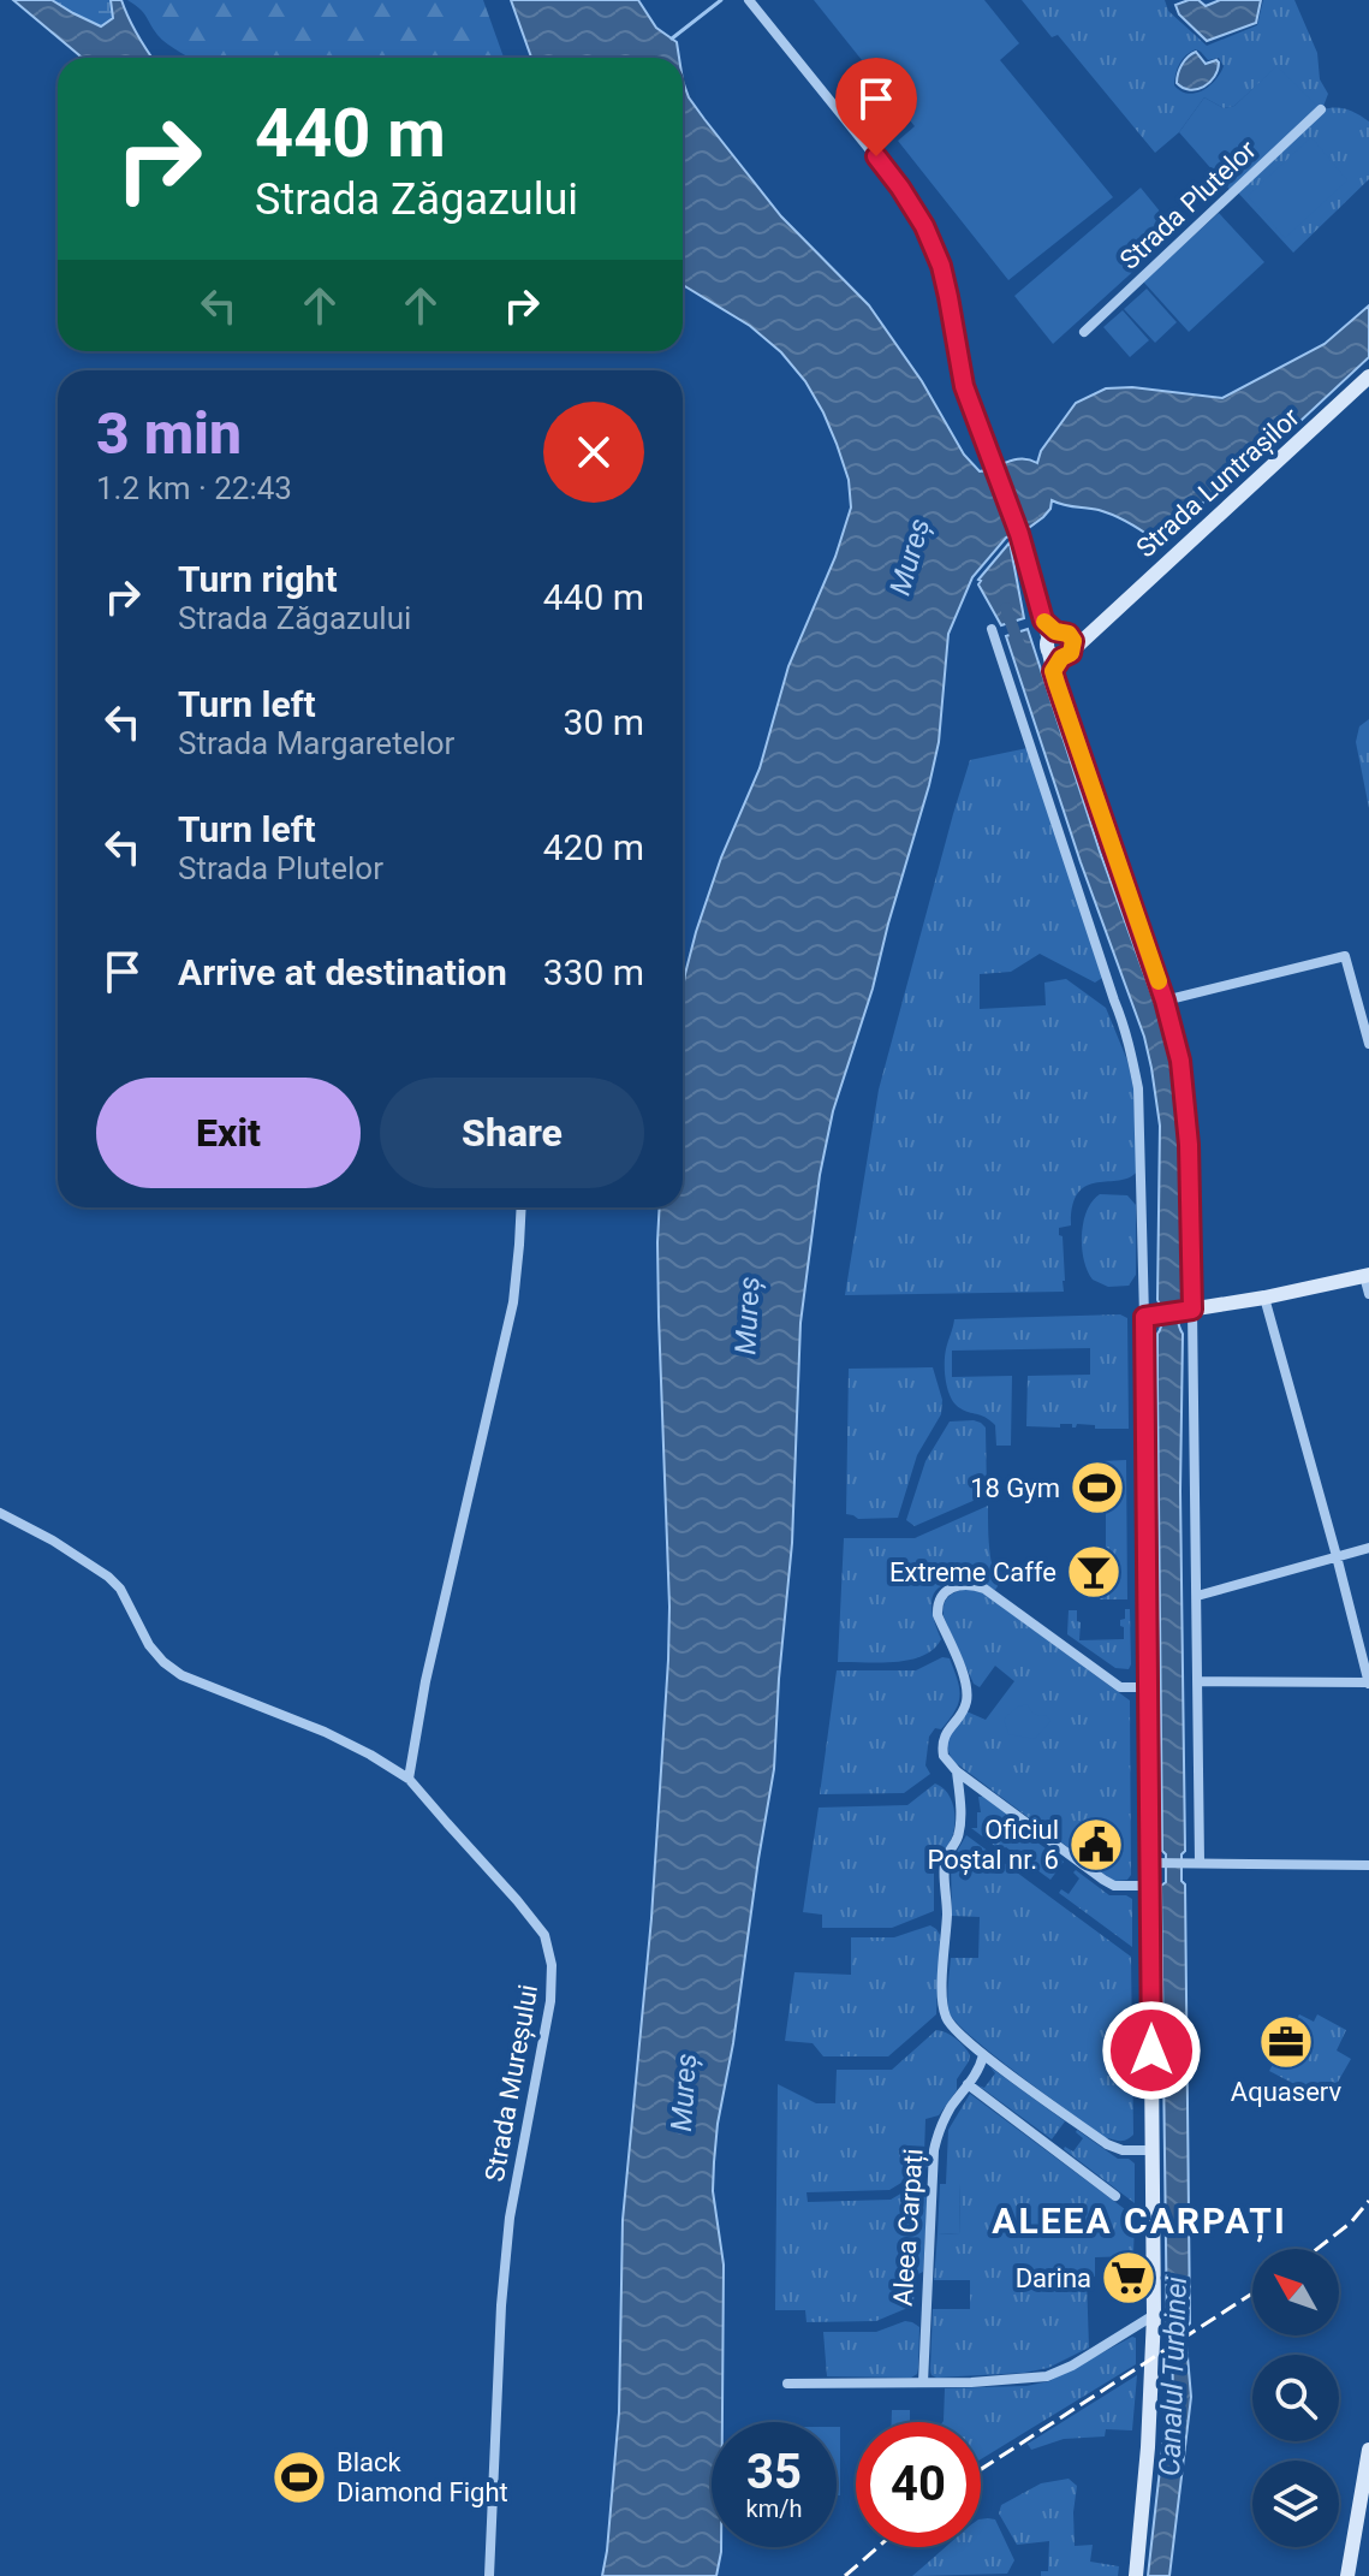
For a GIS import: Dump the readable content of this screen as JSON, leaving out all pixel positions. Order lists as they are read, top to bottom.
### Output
{
  "streets": {
    "street": [
      "Strada Plutelor",
      "Strada Luntrașilor",
      "Strada Mureșului",
      "Aleea Carpați"
    ]
  },
  "districts": ["ALEEA CARPAȚI"],
  "water": ["Mureș", "Canalul Turbinei"],
  "places": {
    "sports": ["18 Gym", "Black Diamond Fight"],
    "bar": ["Extreme Caffe"],
    "public building": ["Oficiul Poștal nr. 6"],
    "office": ["Aquaserv"],
    "supermarket": ["Darina"]
  },
  "north": "top left",
  "page": {
    "turn": ["440 m", "Strada Zăgazului"],
    "heading": ["3 min", "1.2 km · 22:43"],
    "list": [
      {
        "name": "Turn right",
        "note": "Strada Zăgazului",
        "value": "440 m"
      },
      {
        "name": "Turn left",
        "note": "Strada Margaretelor",
        "value": "30 m"
      },
      {
        "name": "Turn left",
        "note": "Strada Plutelor",
        "value": "420 m"
      },
      {
        "name": "Arrive at destination",
        "value": "330 m"
      }
    ],
    "buttons": ["Exit", "Share"],
    "speed": "35 km/h",
    "limit": "40"
  }
}
